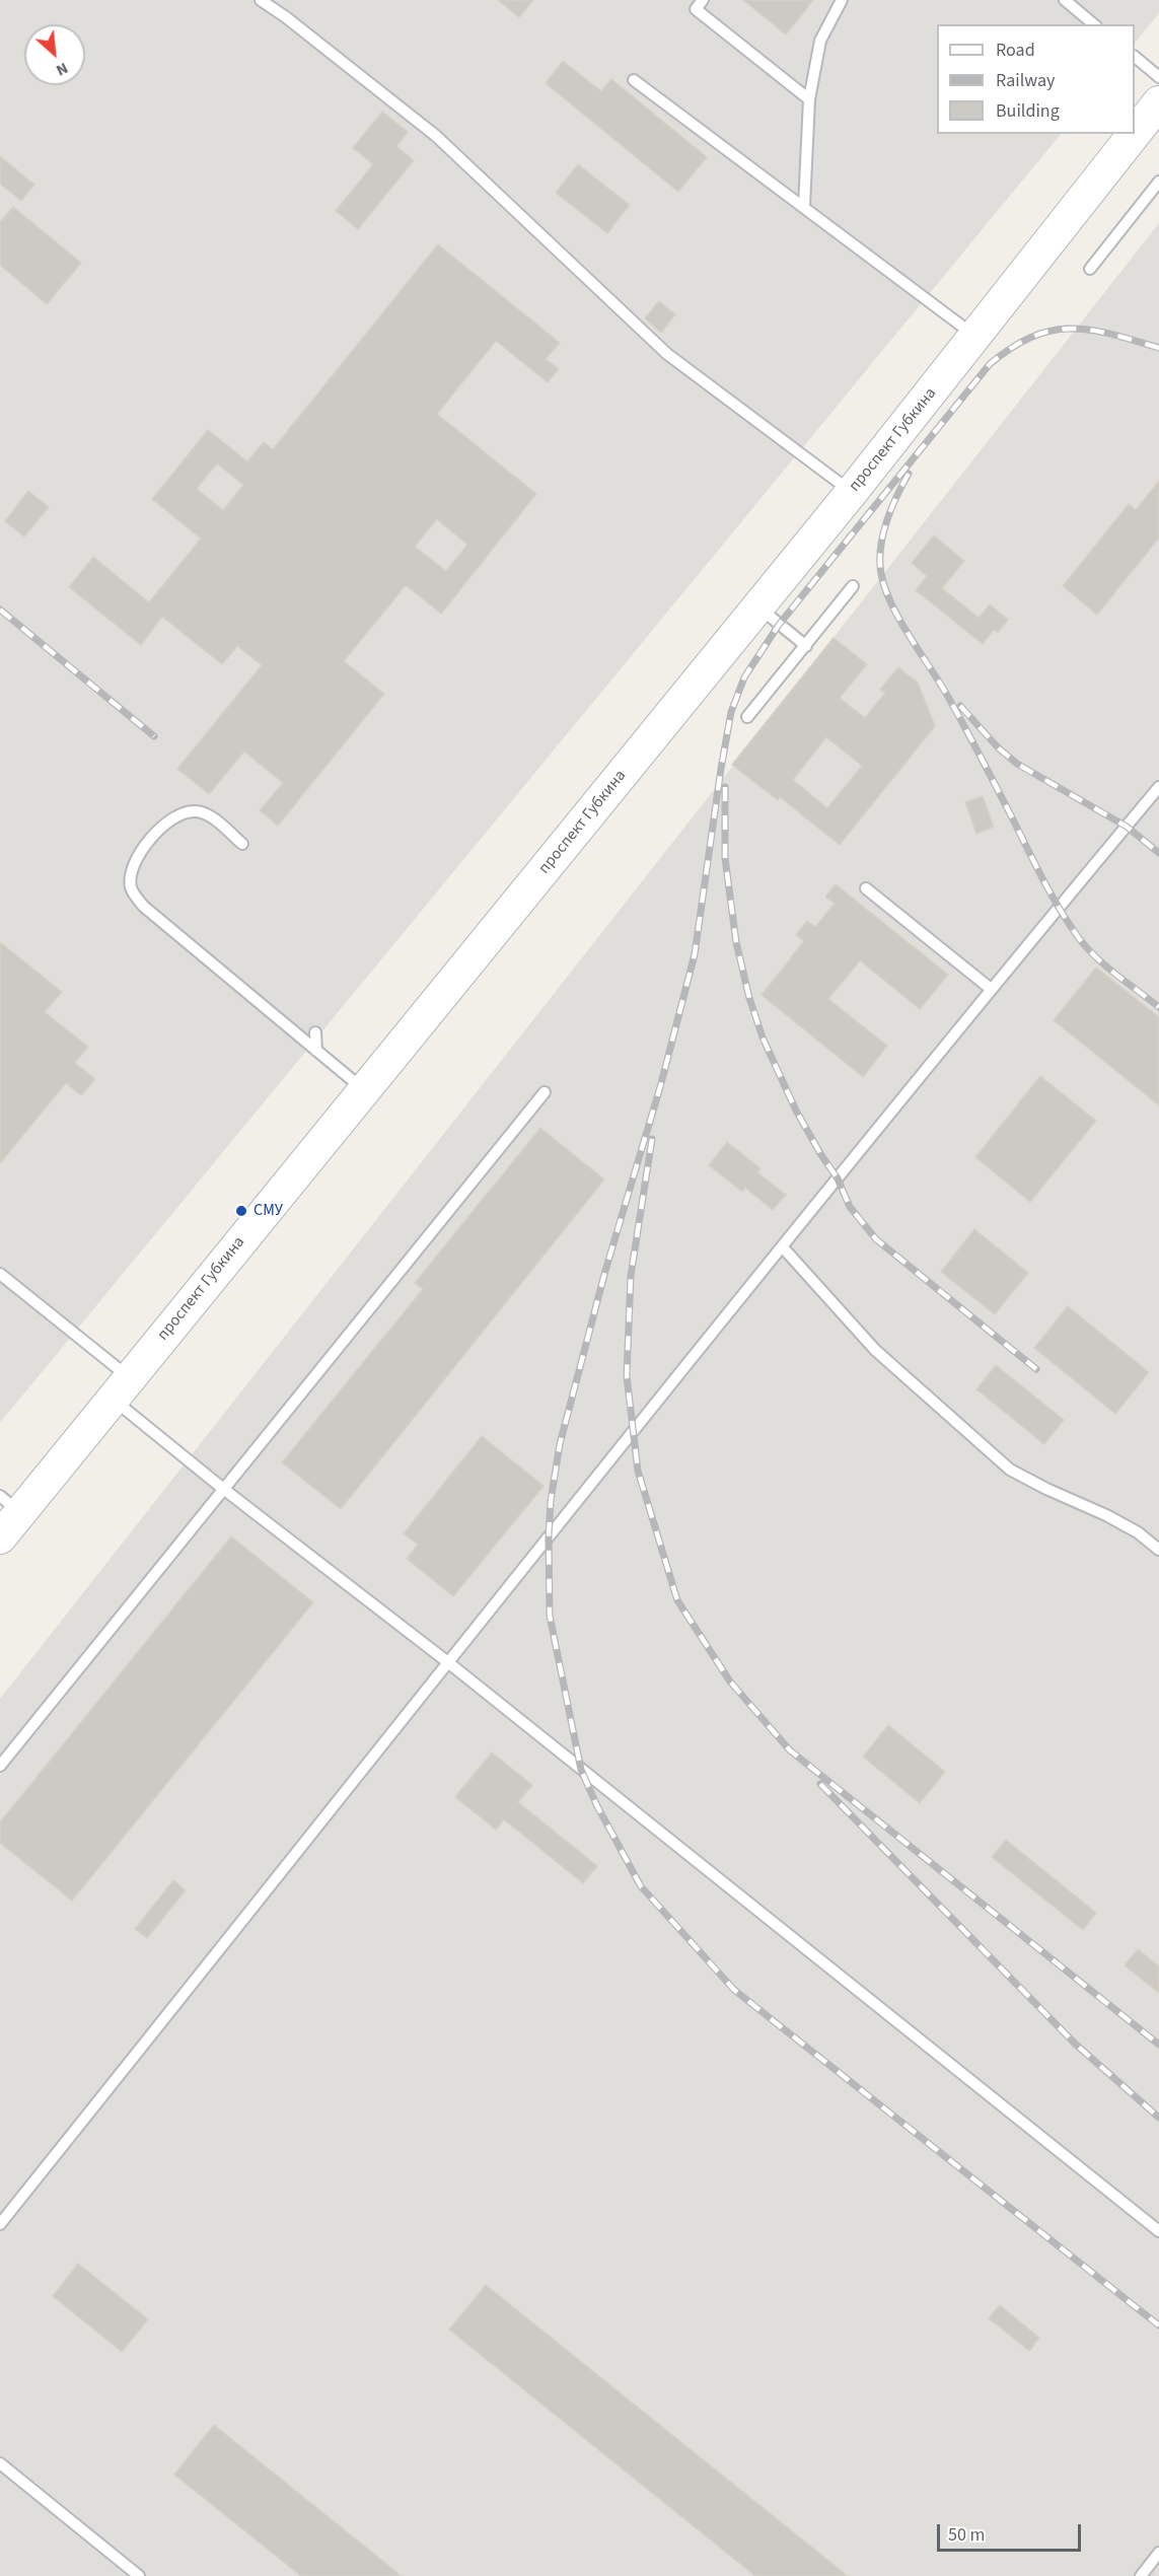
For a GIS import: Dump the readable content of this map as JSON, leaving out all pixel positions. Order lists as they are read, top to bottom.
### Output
{
  "streets": {
    "main road": ["проспект Губкина"]
  },
  "places": ["СМУ"],
  "legend": ["Road", "Railway", "Building"],
  "scale_bar": "50 m",
  "north": "bottom right"
}
